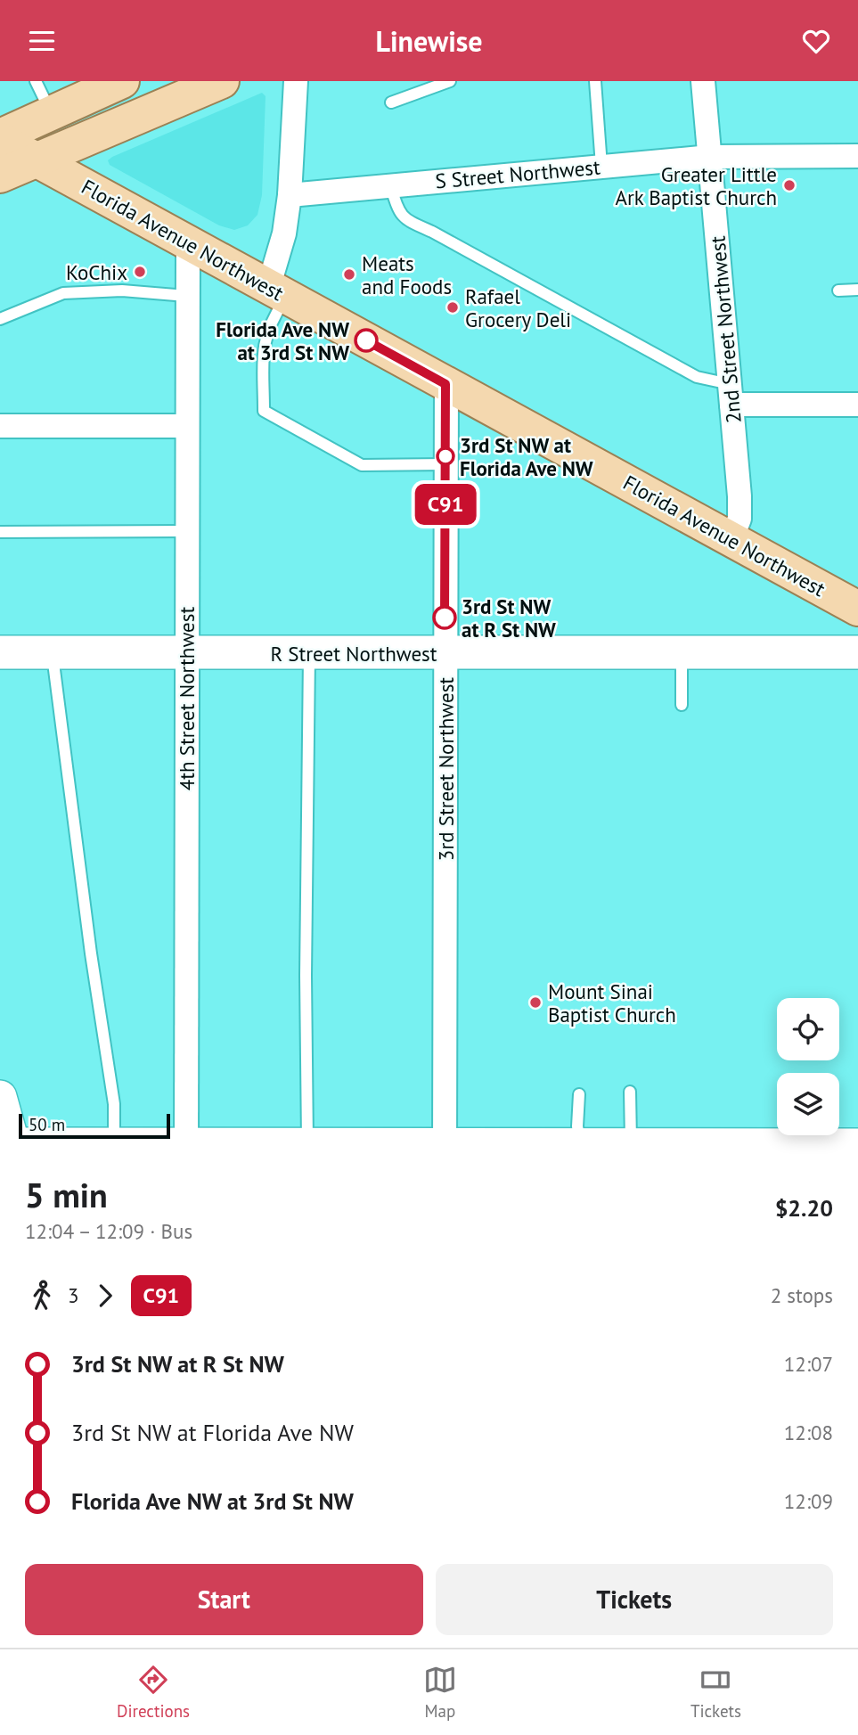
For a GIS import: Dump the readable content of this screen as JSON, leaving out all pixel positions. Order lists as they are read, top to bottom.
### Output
{
  "streets": {
    "main road": ["Florida Avenue Northwest"],
    "street": [
      "S Street Northwest",
      "2nd Street Northwest",
      "R Street Northwest",
      "4th Street Northwest",
      "3rd Street Northwest"
    ]
  },
  "crossings": [
    ["S Street Northwest", "2nd Street Northwest"],
    ["Florida Avenue Northwest", "2nd Street Northwest"],
    ["Florida Avenue Northwest", "4th Street Northwest"],
    ["Florida Avenue Northwest", "3rd Street Northwest"],
    ["R Street Northwest", "4th Street Northwest"],
    ["R Street Northwest", "3rd Street Northwest"]
  ],
  "places": [
    "Greater Little Ark Baptist Church",
    "KoChix",
    "Meats and Foods",
    "Rafael Grocery Deli",
    "Florida Ave NW at 3rd St NW",
    "3rd St NW at Florida Ave NW",
    "3rd St NW at R St NW",
    "Mount Sinai Baptist Church"
  ],
  "lines": ["bus line C91"],
  "scale_bar": "50 m",
  "page": {
    "header": "Linewise",
    "on_map": "C91",
    "scale": "50 m",
    "heading": ["5 min", "12:04 – 12:09 · Bus", "$2.20"],
    "legs": ["3", "C91", "2 stops"],
    "list": [
      {
        "name": "3rd St NW at R St NW",
        "value": "12:07"
      },
      {
        "name": "3rd St NW at Florida Ave NW",
        "value": "12:08"
      },
      {
        "name": "Florida Ave NW at 3rd St NW",
        "value": "12:09"
      }
    ],
    "buttons": ["Start", "Tickets"],
    "tabs": ["Directions", "Map", "Tickets"]
  }
}
